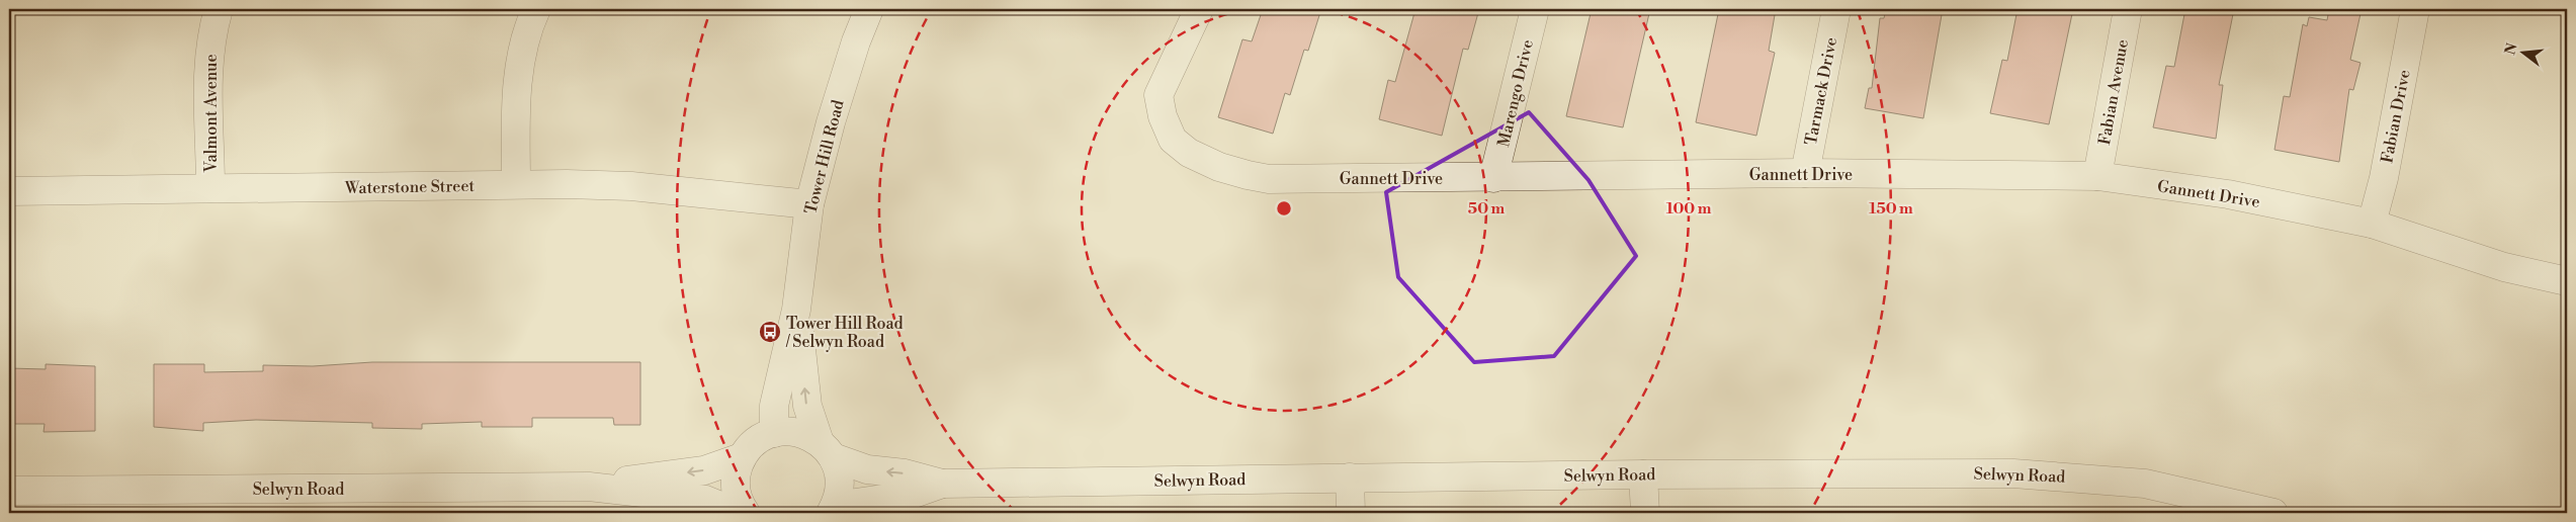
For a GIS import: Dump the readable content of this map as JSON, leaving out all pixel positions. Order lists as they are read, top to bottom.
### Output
{
  "streets": {
    "street": [
      "Tarmack Drive",
      "Fabian Avenue",
      "Marengo Drive",
      "Valmont Avenue",
      "Fabian Drive",
      "Tower Hill Road",
      "Gannett Drive",
      "Waterstone Street",
      "Selwyn Road"
    ]
  },
  "crossings": [
    ["Tarmack Drive", "Gannett Drive"],
    ["Fabian Avenue", "Gannett Drive"],
    ["Marengo Drive", "Gannett Drive"],
    ["Valmont Avenue", "Waterstone Street"],
    ["Fabian Drive", "Gannett Drive"],
    ["Tower Hill Road", "Waterstone Street"],
    ["Tower Hill Road", "Selwyn Road"]
  ],
  "places": {
    "bus stop": ["Tower Hill Road / Selwyn Road"]
  },
  "north": "left",
  "rings": ["50 m", "100 m", "150 m"]
}
